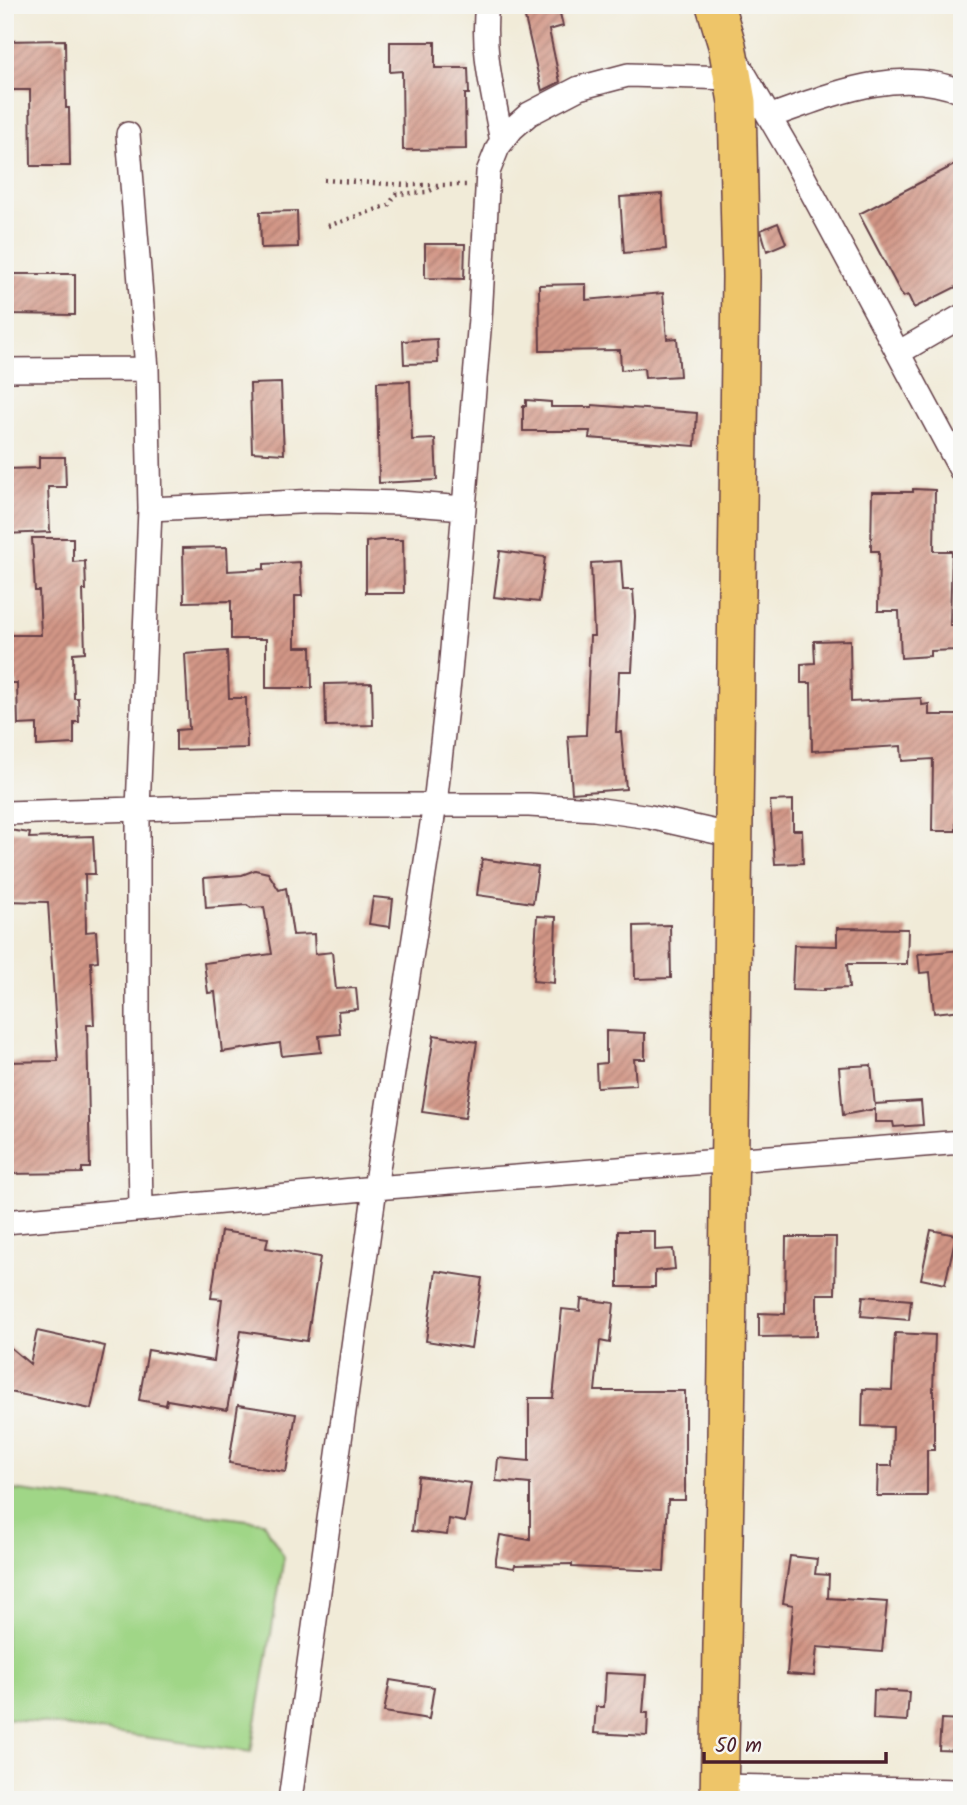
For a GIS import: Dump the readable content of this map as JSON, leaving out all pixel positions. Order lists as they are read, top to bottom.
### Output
{
  "scale_bar": "50 m"
}
